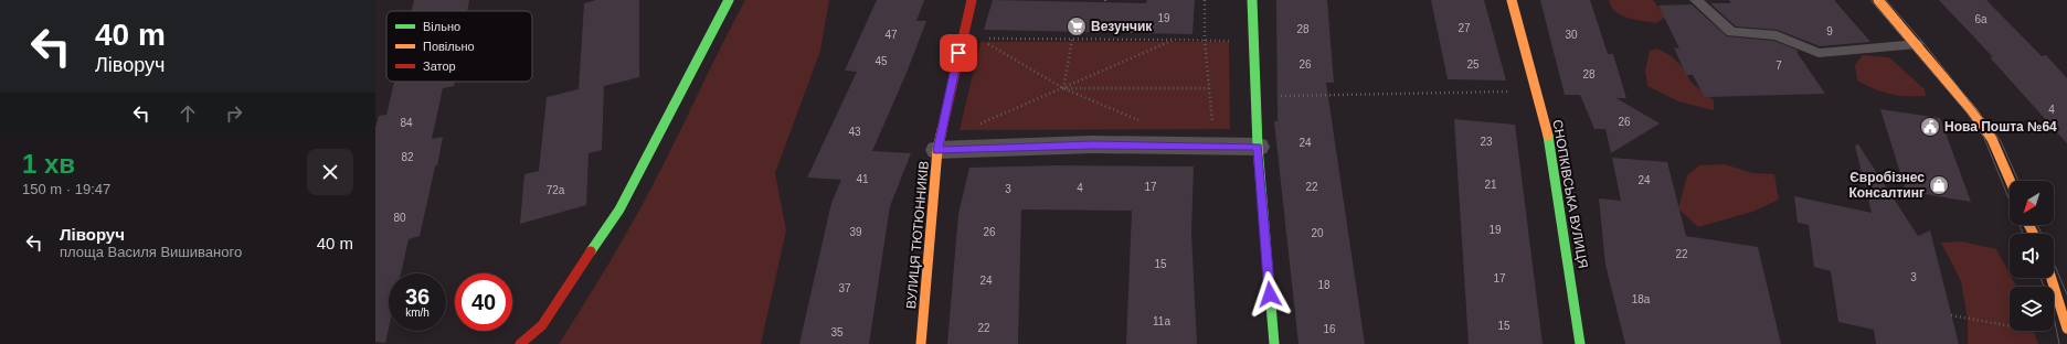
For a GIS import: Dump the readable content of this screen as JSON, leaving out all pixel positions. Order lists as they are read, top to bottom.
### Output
{
  "streets": {
    "street": ["СНОПКІВСЬКА ВУЛИЦЯ", "ВУЛИЦЯ ТЮТЮННИКІВ"]
  },
  "places": {
    "supermarket": ["Везунчик"],
    "public building": ["Нова Пошта №64"],
    "shop": ["Євробізнес Консалтинг"]
  },
  "house_numbers": [
    "19",
    "6а",
    "27",
    "28",
    "9",
    "47",
    "30",
    "45",
    "26",
    "25",
    "7",
    "28",
    "4",
    "26",
    "84",
    "43",
    "23",
    "24",
    "82",
    "41",
    "24",
    "21",
    "17",
    "22",
    "4",
    "3",
    "72а",
    "80",
    "19",
    "39",
    "26",
    "20",
    "22",
    "15",
    "3",
    "17",
    "24",
    "18",
    "37",
    "18а",
    "11а",
    "15",
    "22",
    "16",
    "35"
  ],
  "legend": ["Вільно", "Повільно", "Затор"],
  "north": "bottom left",
  "page": {
    "turn": ["40 m", "Ліворуч"],
    "heading": ["1 хв", "150 m · 19:47"],
    "list": [
      {
        "name": "Ліворуч",
        "note": "площа Василя Вишиваного",
        "value": "40 m"
      }
    ],
    "speed": "36 km/h",
    "limit": "40"
  }
}
